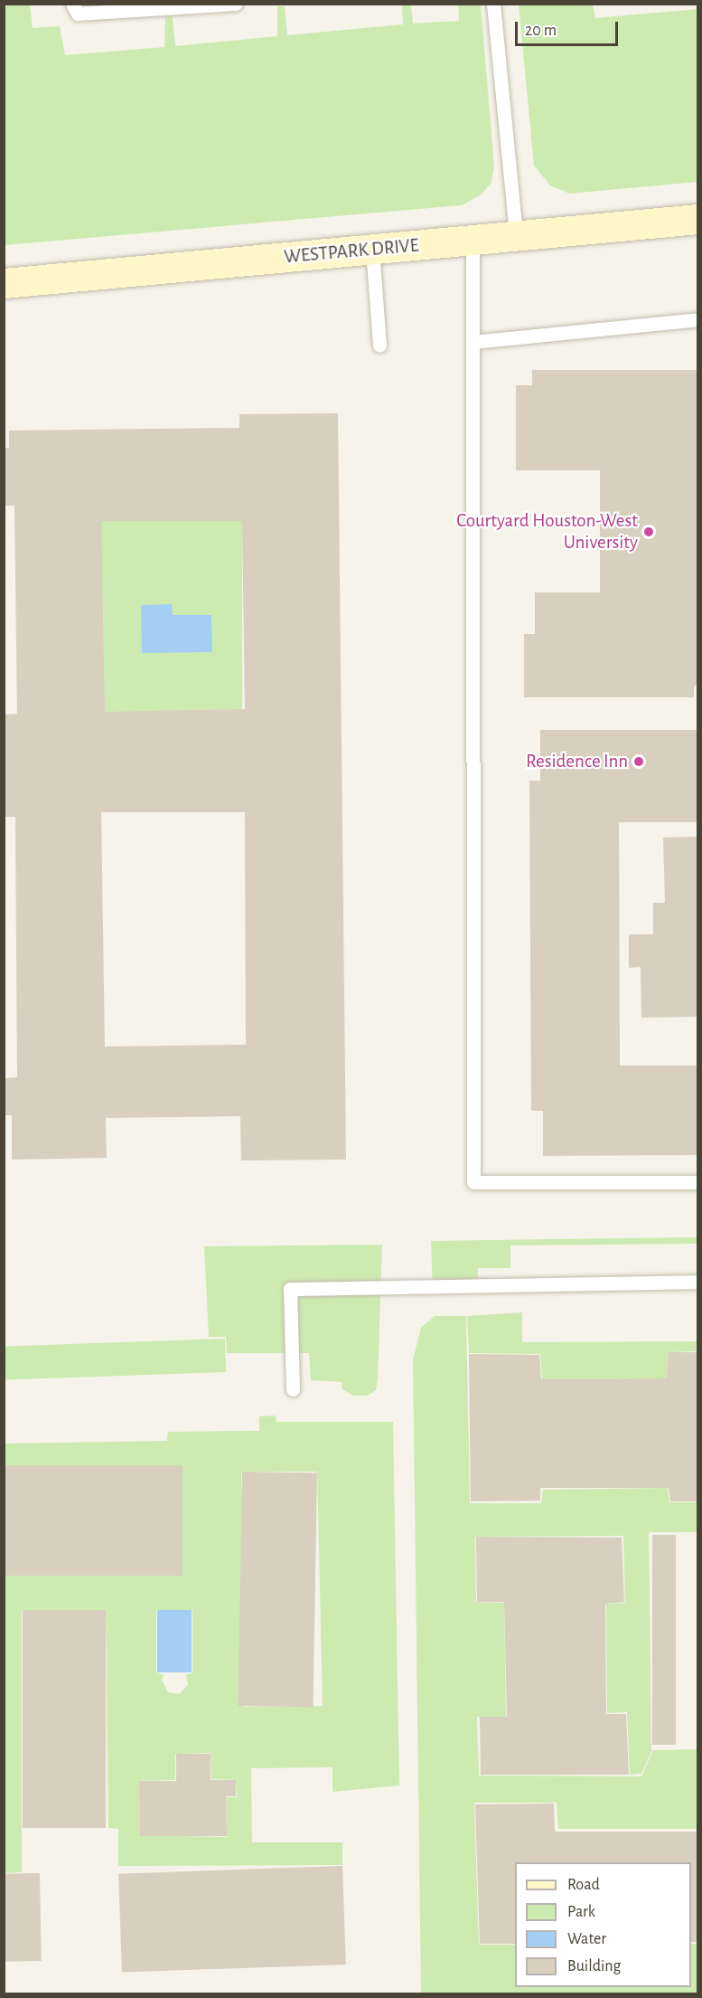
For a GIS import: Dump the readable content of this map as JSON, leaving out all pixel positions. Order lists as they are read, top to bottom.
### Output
{
  "streets": {
    "main road": ["WESTPARK DRIVE"]
  },
  "places": ["Courtyard Houston-West University", "Residence Inn"],
  "legend": [
    "Road",
    "Park",
    "Water",
    "Building"
  ],
  "scale_bar": "20 m"
}
